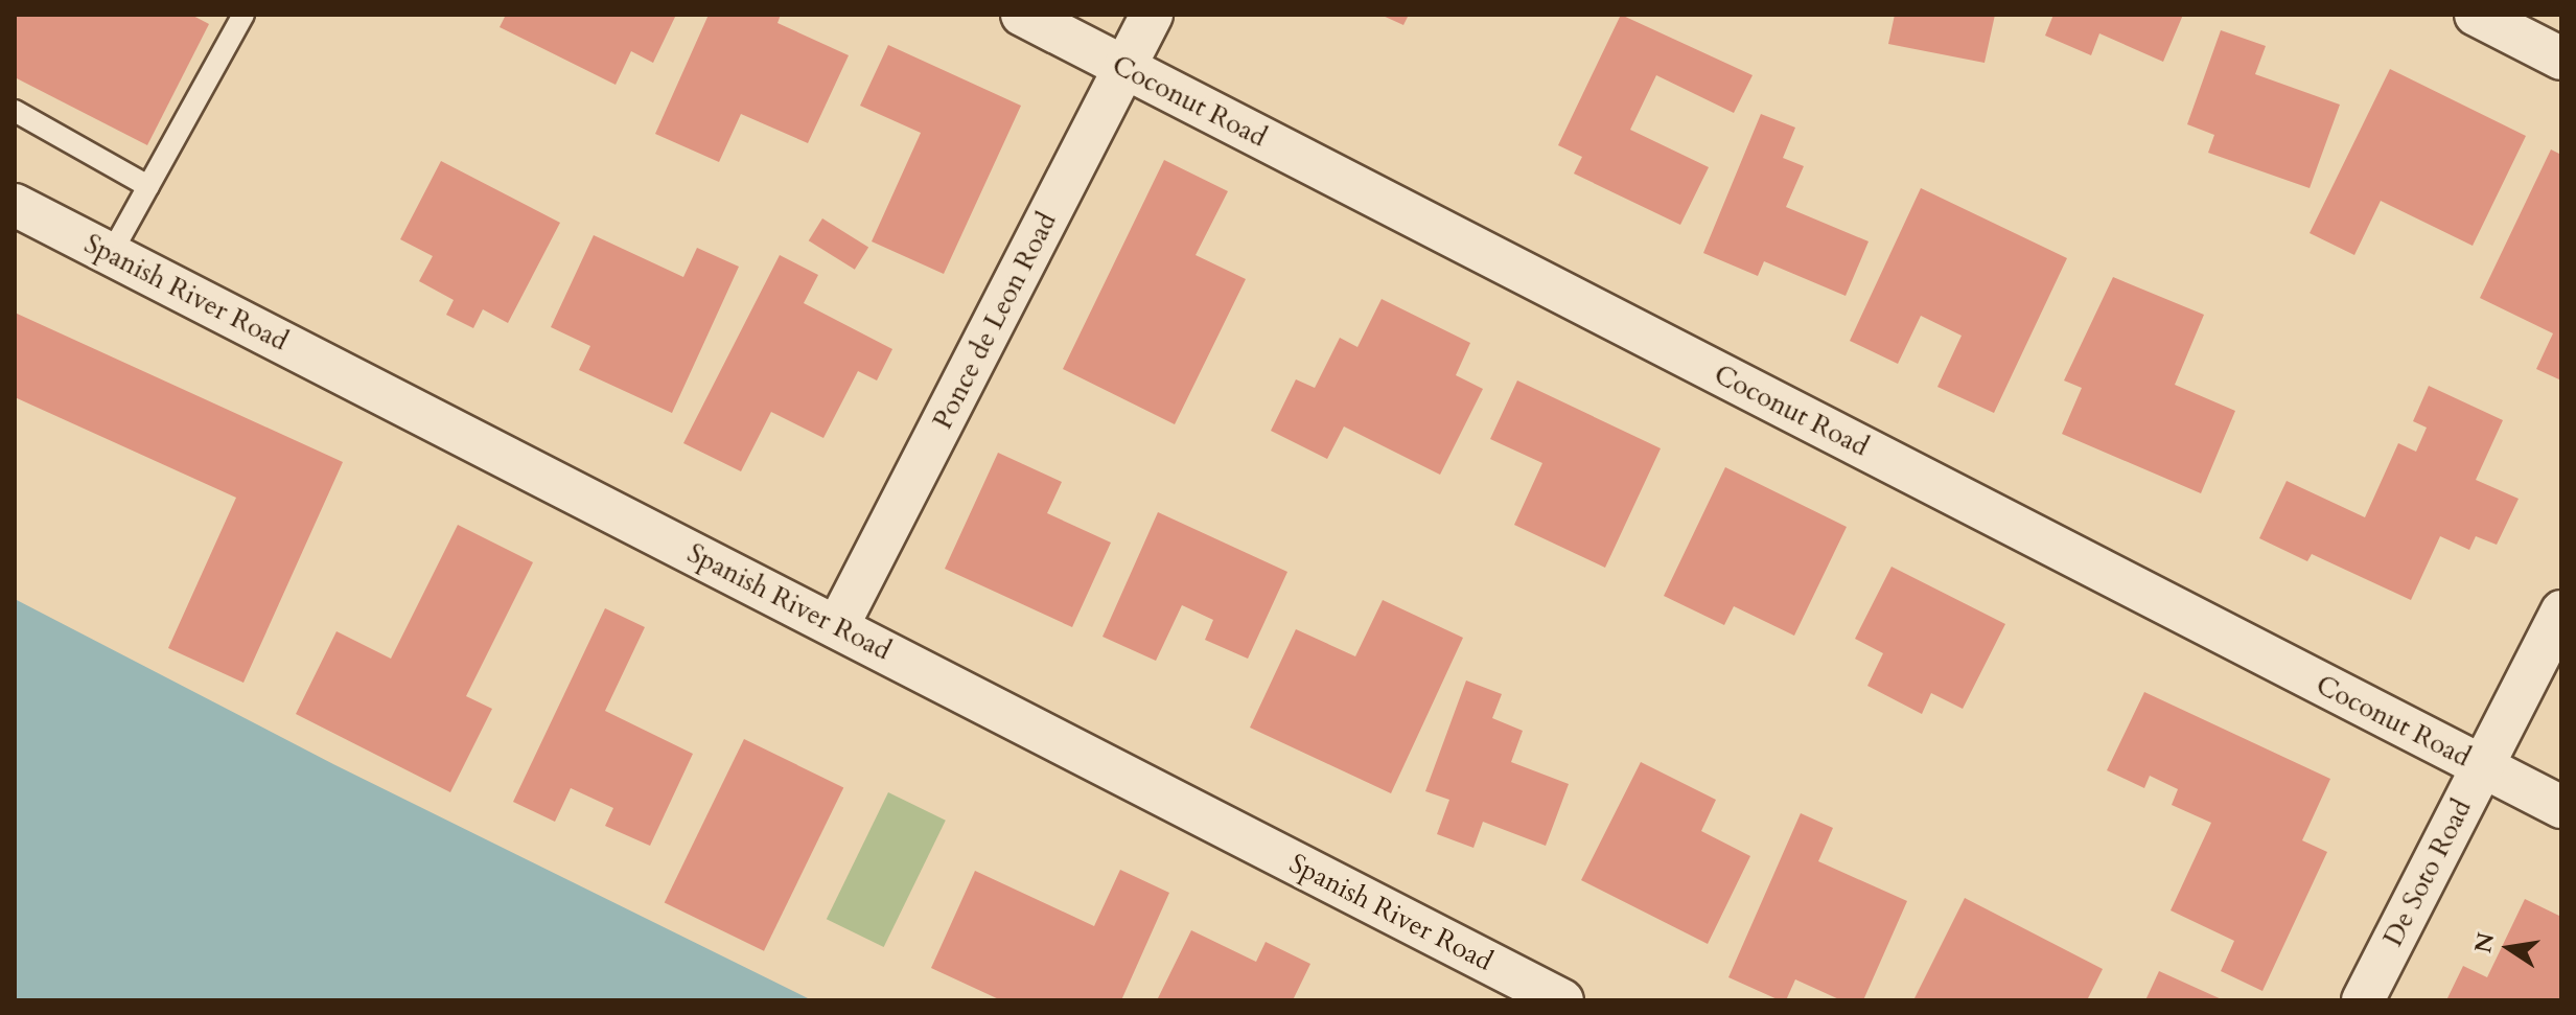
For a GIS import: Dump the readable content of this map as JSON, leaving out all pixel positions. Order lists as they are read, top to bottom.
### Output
{
  "streets": {
    "street": [
      "Coconut Road",
      "Spanish River Road",
      "Ponce de Leon Road",
      "De Soto Road"
    ]
  },
  "crossings": [
    ["Coconut Road", "Ponce de Leon Road"],
    ["Coconut Road", "De Soto Road"],
    ["Spanish River Road", "Ponce de Leon Road"]
  ],
  "north": "left"
}
